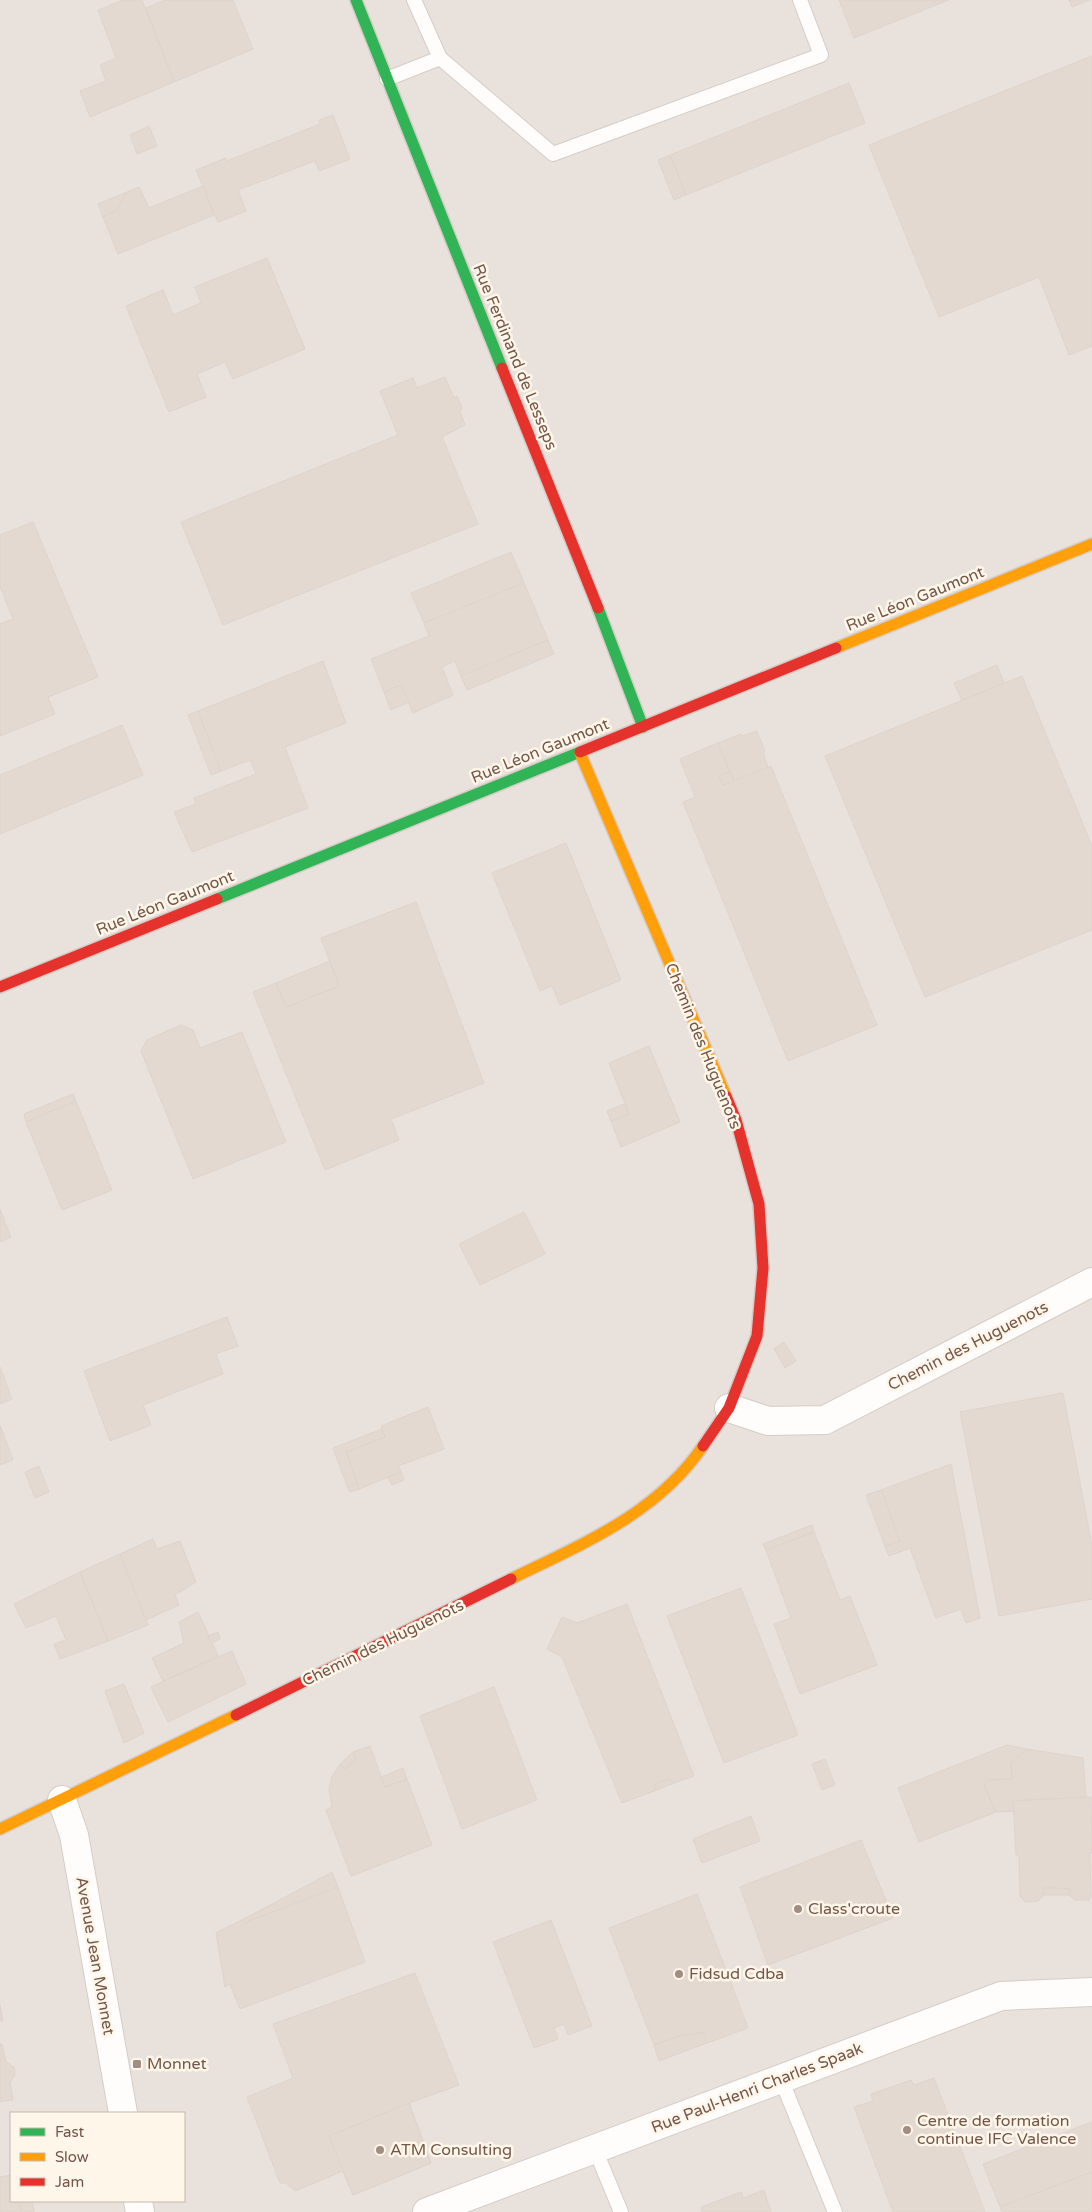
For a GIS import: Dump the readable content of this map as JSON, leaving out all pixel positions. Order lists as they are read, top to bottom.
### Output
{
  "streets": {
    "street": [
      "Rue Ferdinand de Lesseps",
      "Rue Léon Gaumont",
      "Chemin des Huguenots",
      "Avenue Jean Monnet",
      "Rue Paul-Henri Charles Spaak"
    ]
  },
  "crossings": [
    ["Rue Ferdinand de Lesseps", "Rue Léon Gaumont"],
    ["Rue Léon Gaumont", "Chemin des Huguenots"],
    ["Chemin des Huguenots", "Avenue Jean Monnet"]
  ],
  "places": {
    "other": [
      "Class'croute",
      "Fidsud Cdba",
      "Centre de formation continue IFC Valence",
      "ATM Consulting"
    ],
    "transit": ["Monnet"]
  },
  "legend": ["Fast", "Slow", "Jam"]
}
